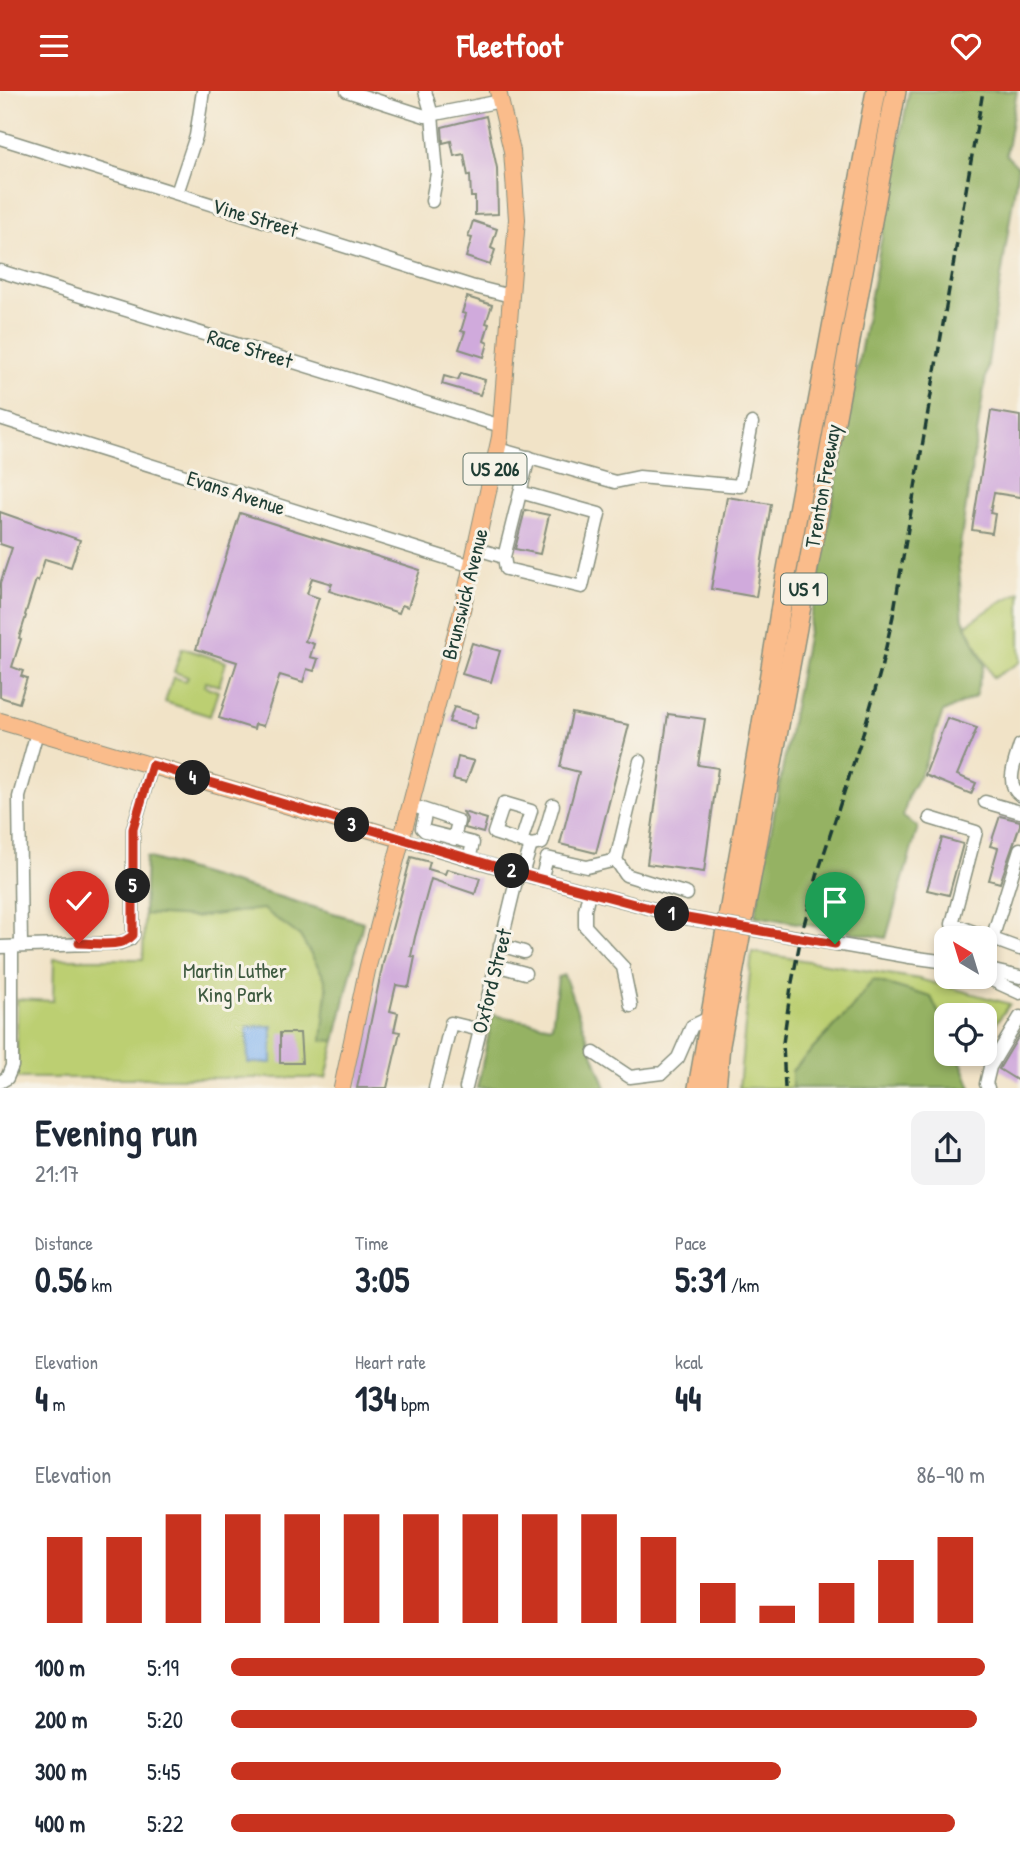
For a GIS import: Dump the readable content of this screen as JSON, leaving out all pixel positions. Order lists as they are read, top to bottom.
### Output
{
  "streets": {
    "highway": ["Trenton Freeway", "US 1"],
    "main road": ["US 206", "Brunswick Avenue"],
    "street": [
      "Vine Street",
      "Race Street",
      "Evans Avenue",
      "Oxford Street"
    ]
  },
  "crossings": [
    ["Vine Street", "Brunswick Avenue"],
    ["Race Street", "Brunswick Avenue"],
    ["Evans Avenue", "Brunswick Avenue"]
  ],
  "parks": ["Martin Luther King Park"],
  "north": "top left",
  "page": {
    "header": "Fleetfoot",
    "pins": [
      "4",
      "3",
      "2",
      "5",
      "1"
    ],
    "heading": ["Evening run", "21:17"],
    "stats": [
      ["Distance", "0.56 km"],
      ["Time", "3:05"],
      ["Pace", "5:31 /km"],
      ["Elevation", "4 m"],
      ["Heart rate", "134 bpm"],
      ["kcal", "44"]
    ],
    "chart": ["Elevation", "86–90 m"],
    "list": [
      {
        "name": "100 m",
        "note": "5:19"
      },
      {
        "name": "200 m",
        "note": "5:20"
      },
      {
        "name": "300 m",
        "note": "5:45"
      },
      {
        "name": "400 m",
        "note": "5:22"
      }
    ]
  }
}
